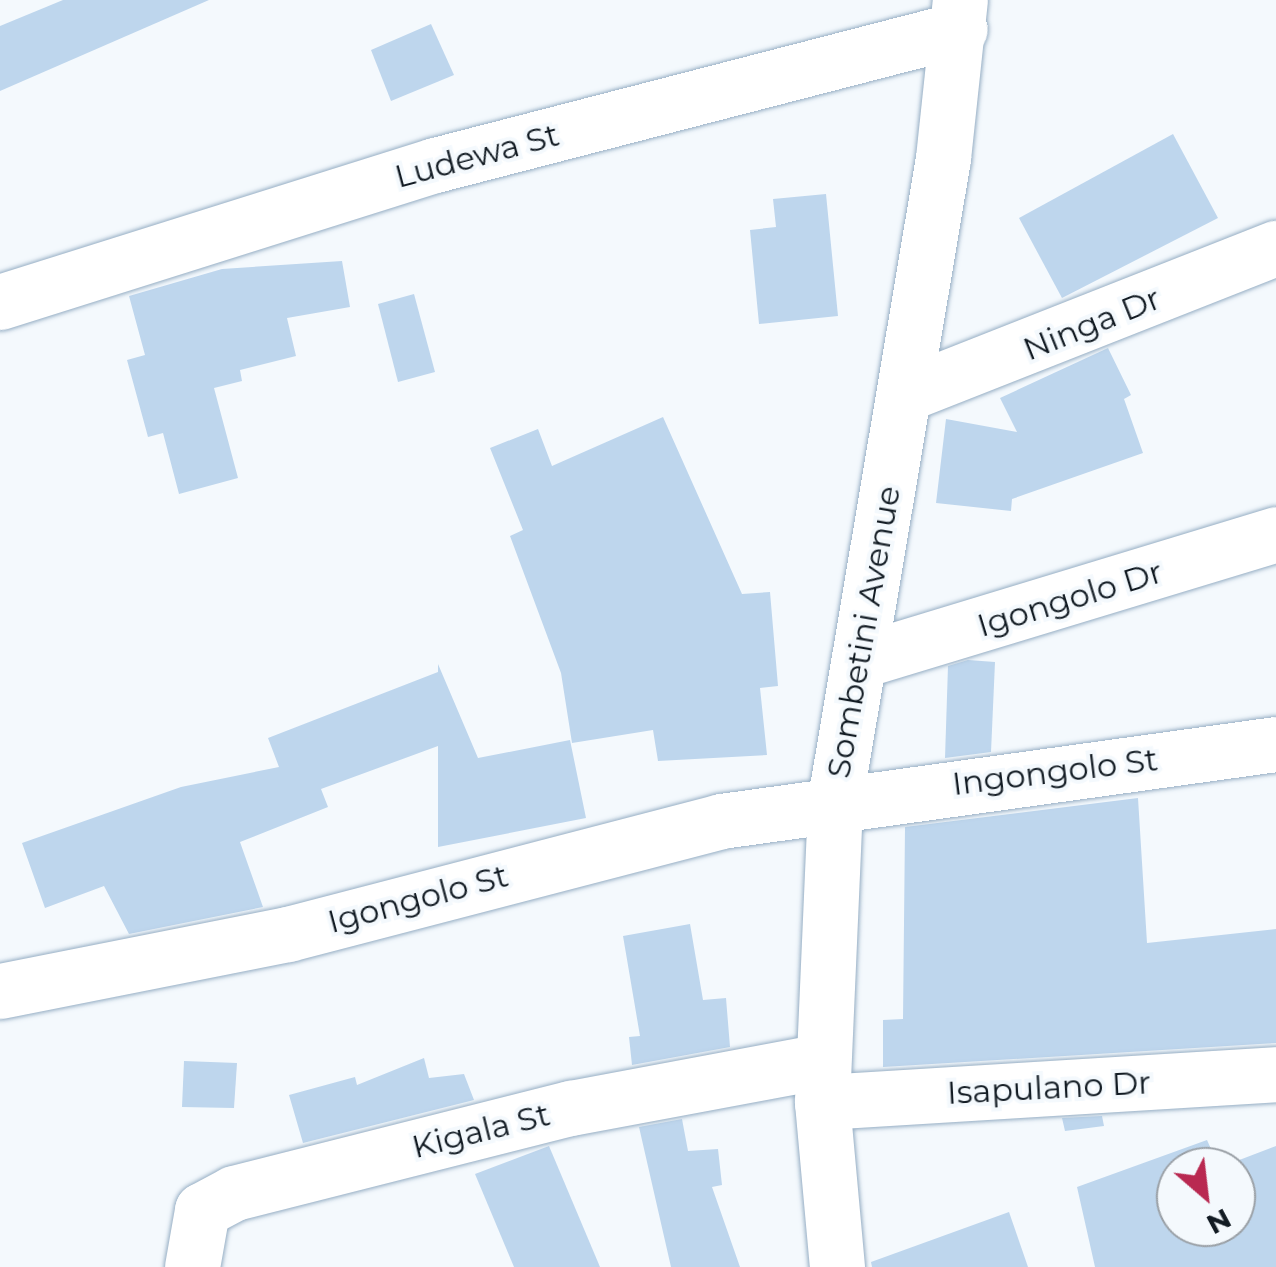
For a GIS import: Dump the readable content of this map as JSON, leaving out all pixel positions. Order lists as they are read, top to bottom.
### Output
{
  "streets": {
    "street": [
      "Ludewa St",
      "Ninga Dr",
      "Igongolo Dr",
      "Sombetini Avenue",
      "Ingongolo St",
      "Igongolo St",
      "Isapulano Dr",
      "Kigala St"
    ]
  },
  "crossings": [
    ["Ludewa St", "Sombetini Avenue"],
    ["Ninga Dr", "Sombetini Avenue"],
    ["Igongolo Dr", "Sombetini Avenue"],
    ["Sombetini Avenue", "Ingongolo St"],
    ["Sombetini Avenue", "Igongolo St"],
    ["Sombetini Avenue", "Isapulano Dr"],
    ["Sombetini Avenue", "Kigala St"],
    ["Ingongolo St", "Igongolo St"],
    ["Isapulano Dr", "Kigala St"]
  ],
  "north": "bottom right"
}
